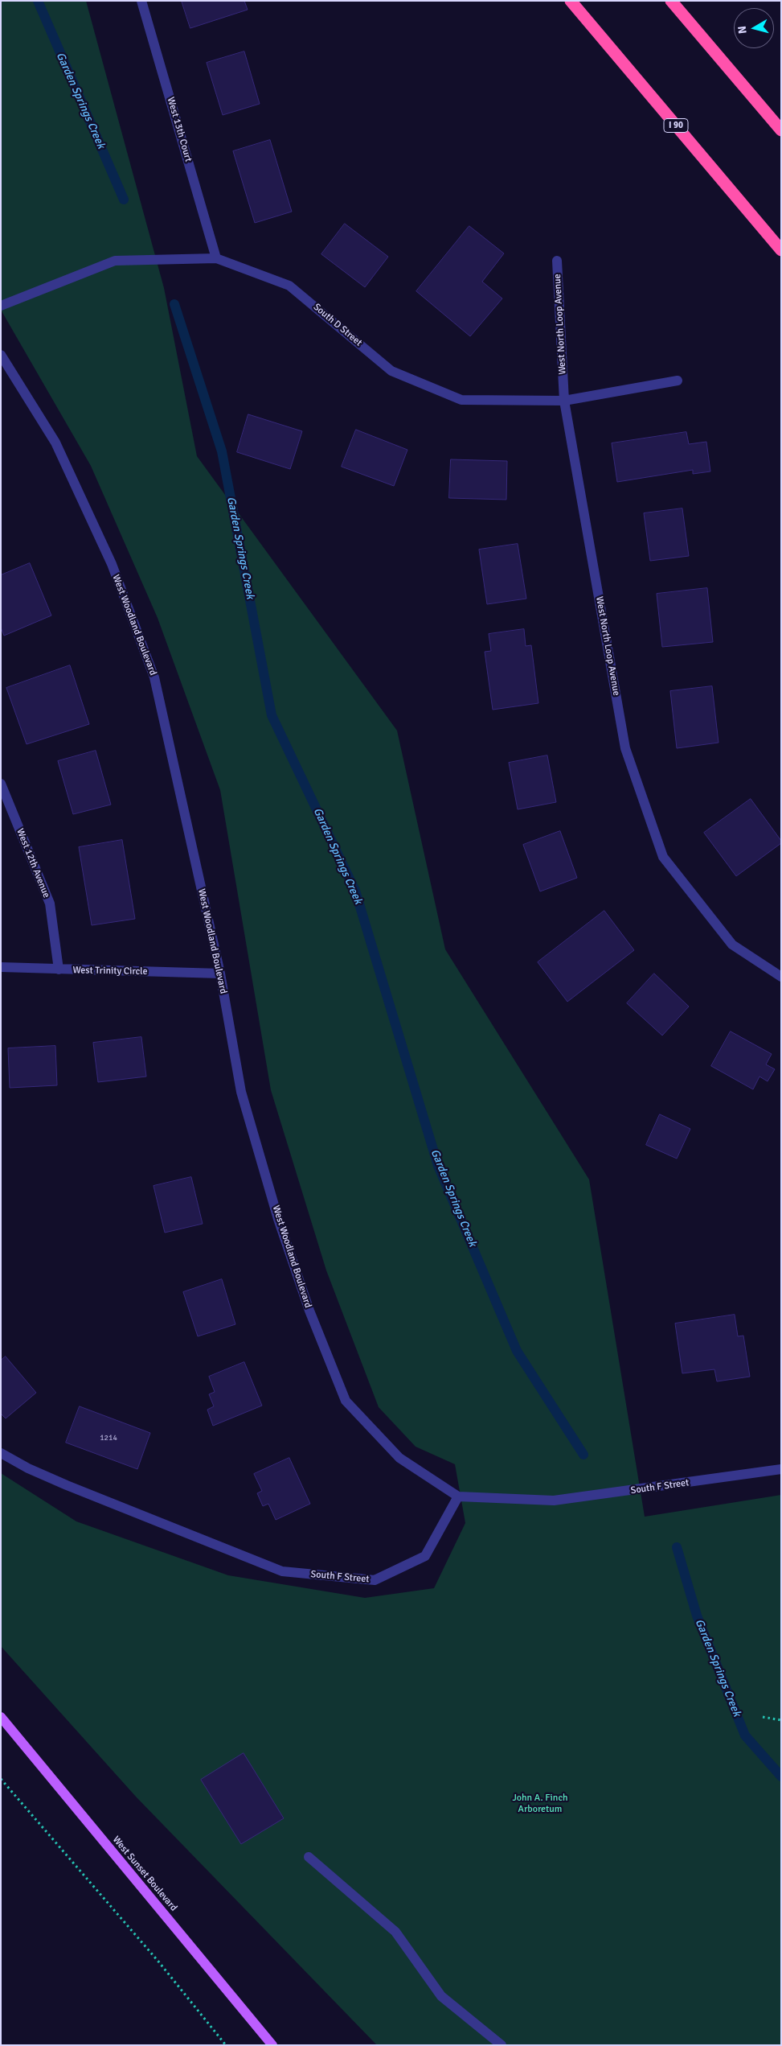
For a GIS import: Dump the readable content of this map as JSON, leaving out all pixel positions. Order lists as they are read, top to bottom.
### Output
{
  "streets": {
    "highway": ["I 90"],
    "main road": ["West Sunset Boulevard"],
    "street": [
      "West 13th Court",
      "West North Loop Avenue",
      "South D Street",
      "West Woodland Boulevard",
      "West 12th Avenue",
      "West Trinity Circle",
      "South F Street"
    ]
  },
  "crossings": [
    ["West 13th Court", "South D Street"],
    ["West North Loop Avenue", "South D Street"],
    ["West Woodland Boulevard", "West Trinity Circle"],
    ["West Woodland Boulevard", "South F Street"],
    ["West 12th Avenue", "West Trinity Circle"]
  ],
  "water": ["Garden Springs Creek"],
  "parks": ["John A. Finch Arboretum"],
  "house_numbers": ["1214"],
  "north": "left"
}
